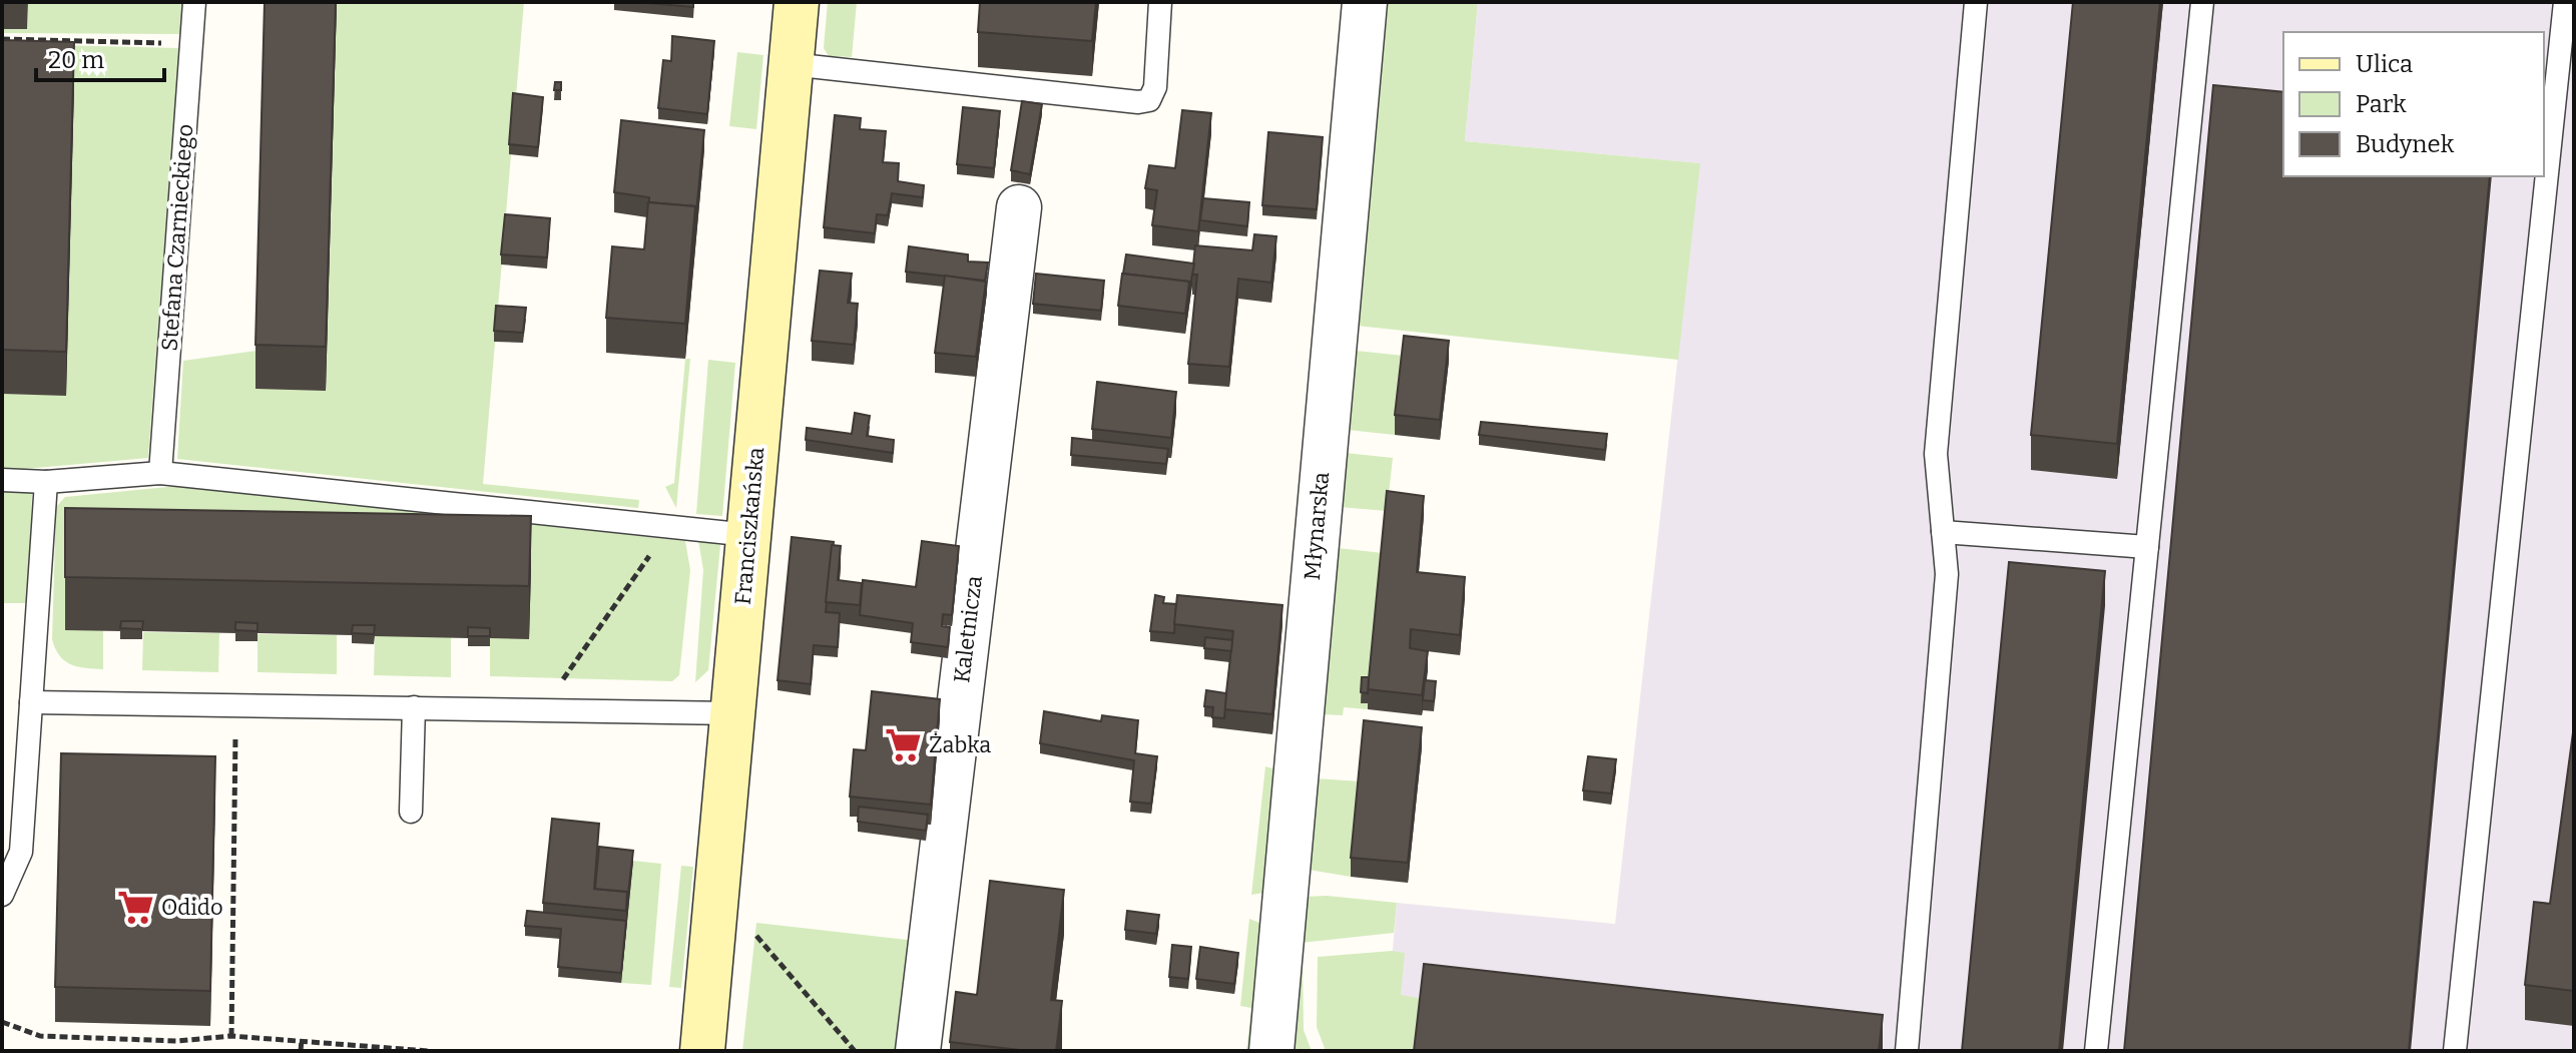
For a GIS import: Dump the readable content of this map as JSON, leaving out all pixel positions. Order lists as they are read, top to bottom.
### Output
{
  "streets": {
    "street": ["Franciszkańska", "Młynarska", "Kaletnicza"],
    "lane": ["Stefana Czarnieckiego"]
  },
  "places": {
    "supermarket": ["Żabka", "Odido"]
  },
  "legend": ["Ulica", "Park", "Budynek"],
  "scale_bar": "20 m"
}
